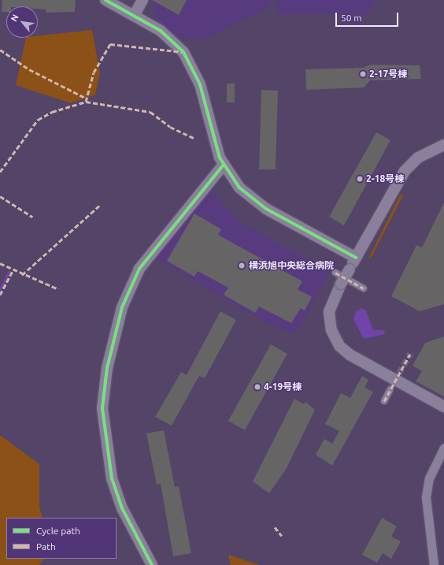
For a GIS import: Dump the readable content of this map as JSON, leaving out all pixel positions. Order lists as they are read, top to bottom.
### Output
{
  "places": [
    "2-17号棟",
    "2-18号棟",
    "横浜旭中央総合病院",
    "4-19号棟"
  ],
  "legend": ["Cycle path", "Path"],
  "scale_bar": "50 m",
  "north": "top left"
}
